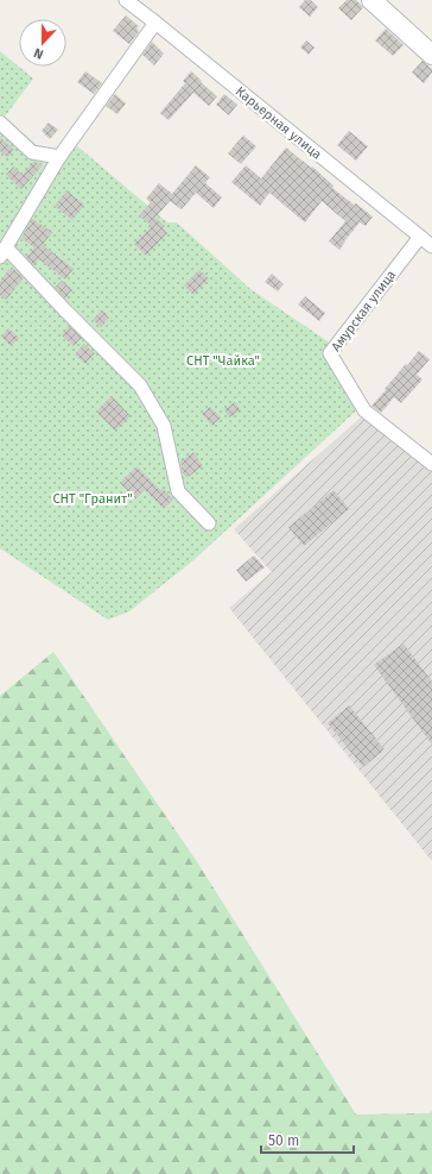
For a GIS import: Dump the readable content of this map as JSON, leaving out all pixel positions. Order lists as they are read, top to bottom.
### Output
{
  "streets": {
    "street": ["Карьерная улица", "Амурская улица"]
  },
  "crossings": [
    ["Карьерная улица", "Амурская улица"]
  ],
  "parks": ["СНТ \"Чайка\"", "СНТ \"Гранит\""],
  "scale_bar": "50 m",
  "north": "bottom"
}
